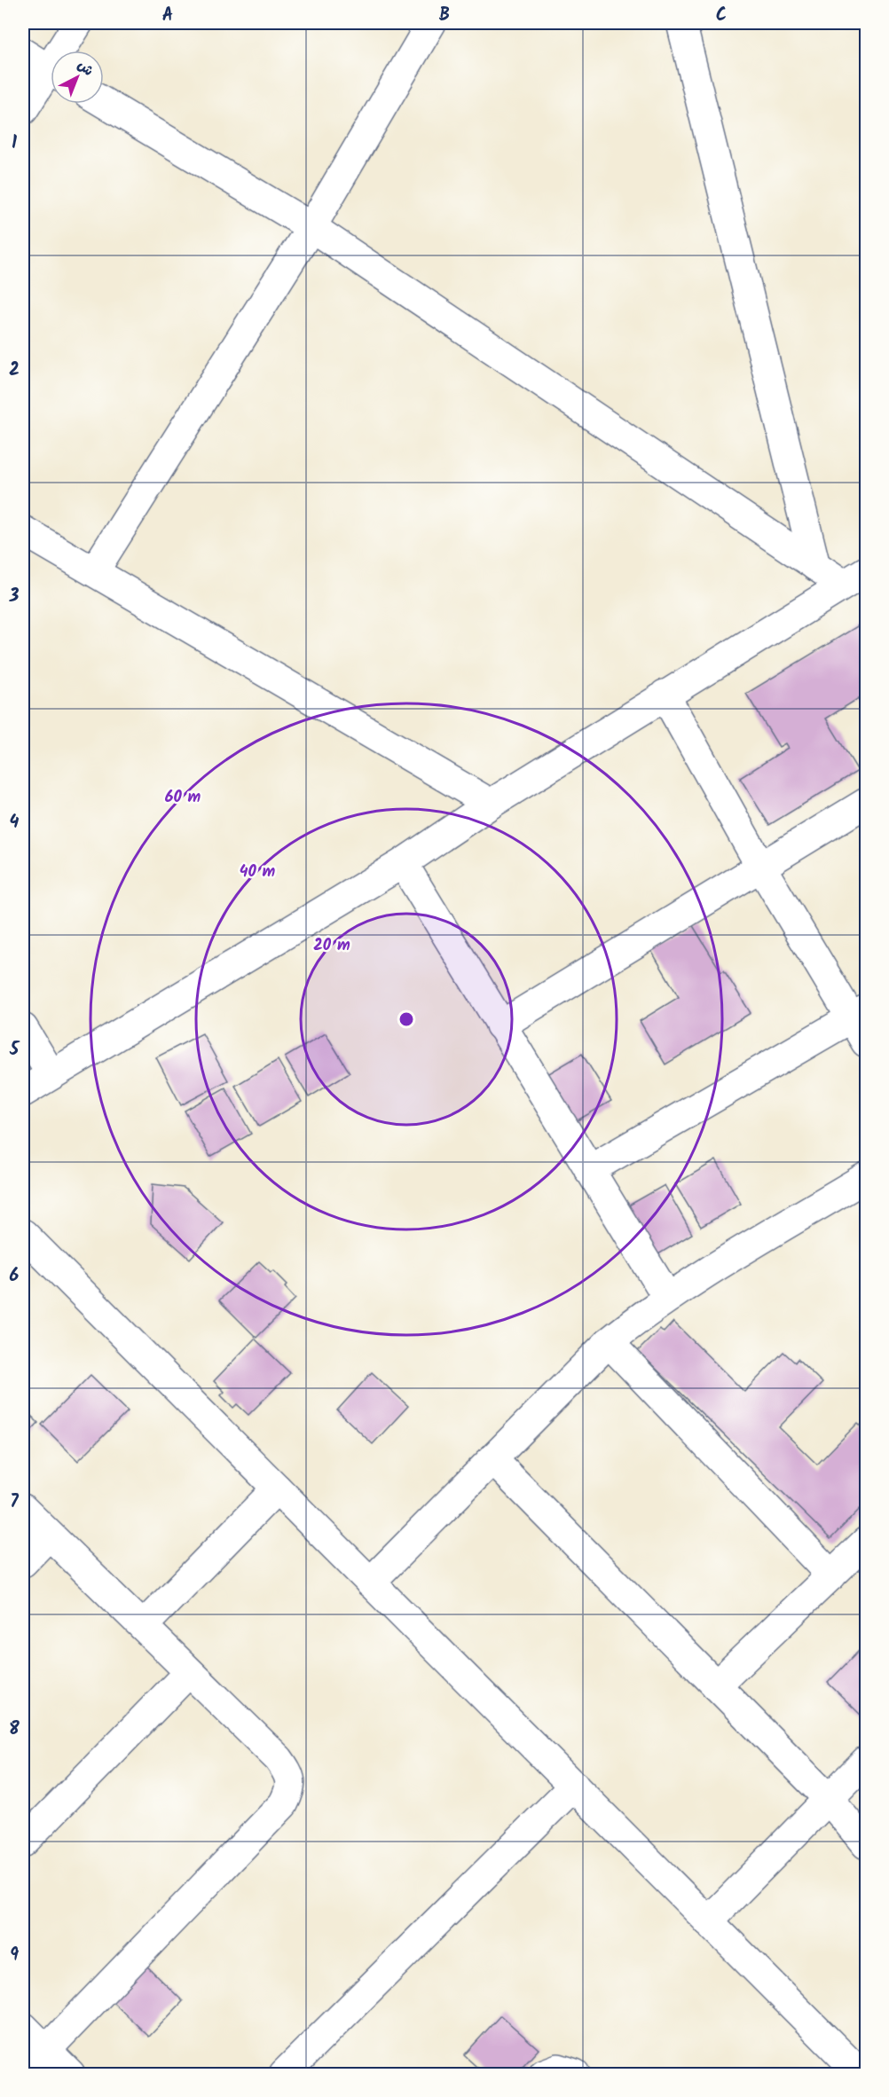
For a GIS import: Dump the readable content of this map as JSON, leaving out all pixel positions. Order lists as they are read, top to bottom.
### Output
{
  "north": "top right",
  "grid": {
    "columns": ["A", "B", "C"],
    "rows": [
      "1",
      "2",
      "3",
      "4",
      "5",
      "6",
      "7",
      "8",
      "9"
    ]
  },
  "rings": ["60 m", "40 m", "20 m"]
}
